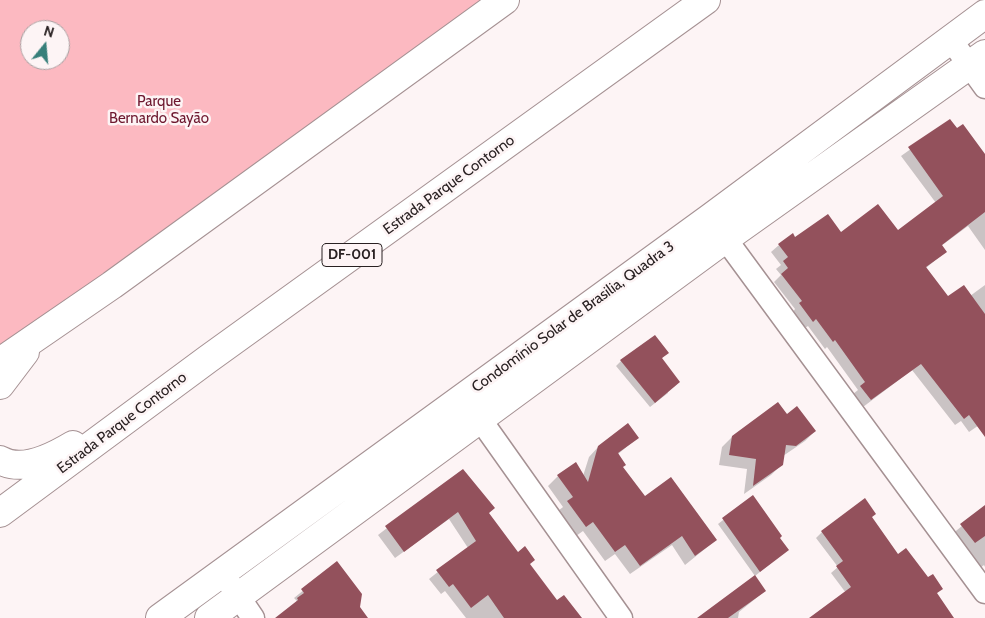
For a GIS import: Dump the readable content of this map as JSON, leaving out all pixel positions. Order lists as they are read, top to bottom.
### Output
{
  "streets": {
    "street": ["Estrada Parque Contorno", "DF-001", "Condomínio Solar de Brasilia, Quadra 3"]
  },
  "parks": ["Parque Bernardo Sayão"],
  "north": "top"
}
